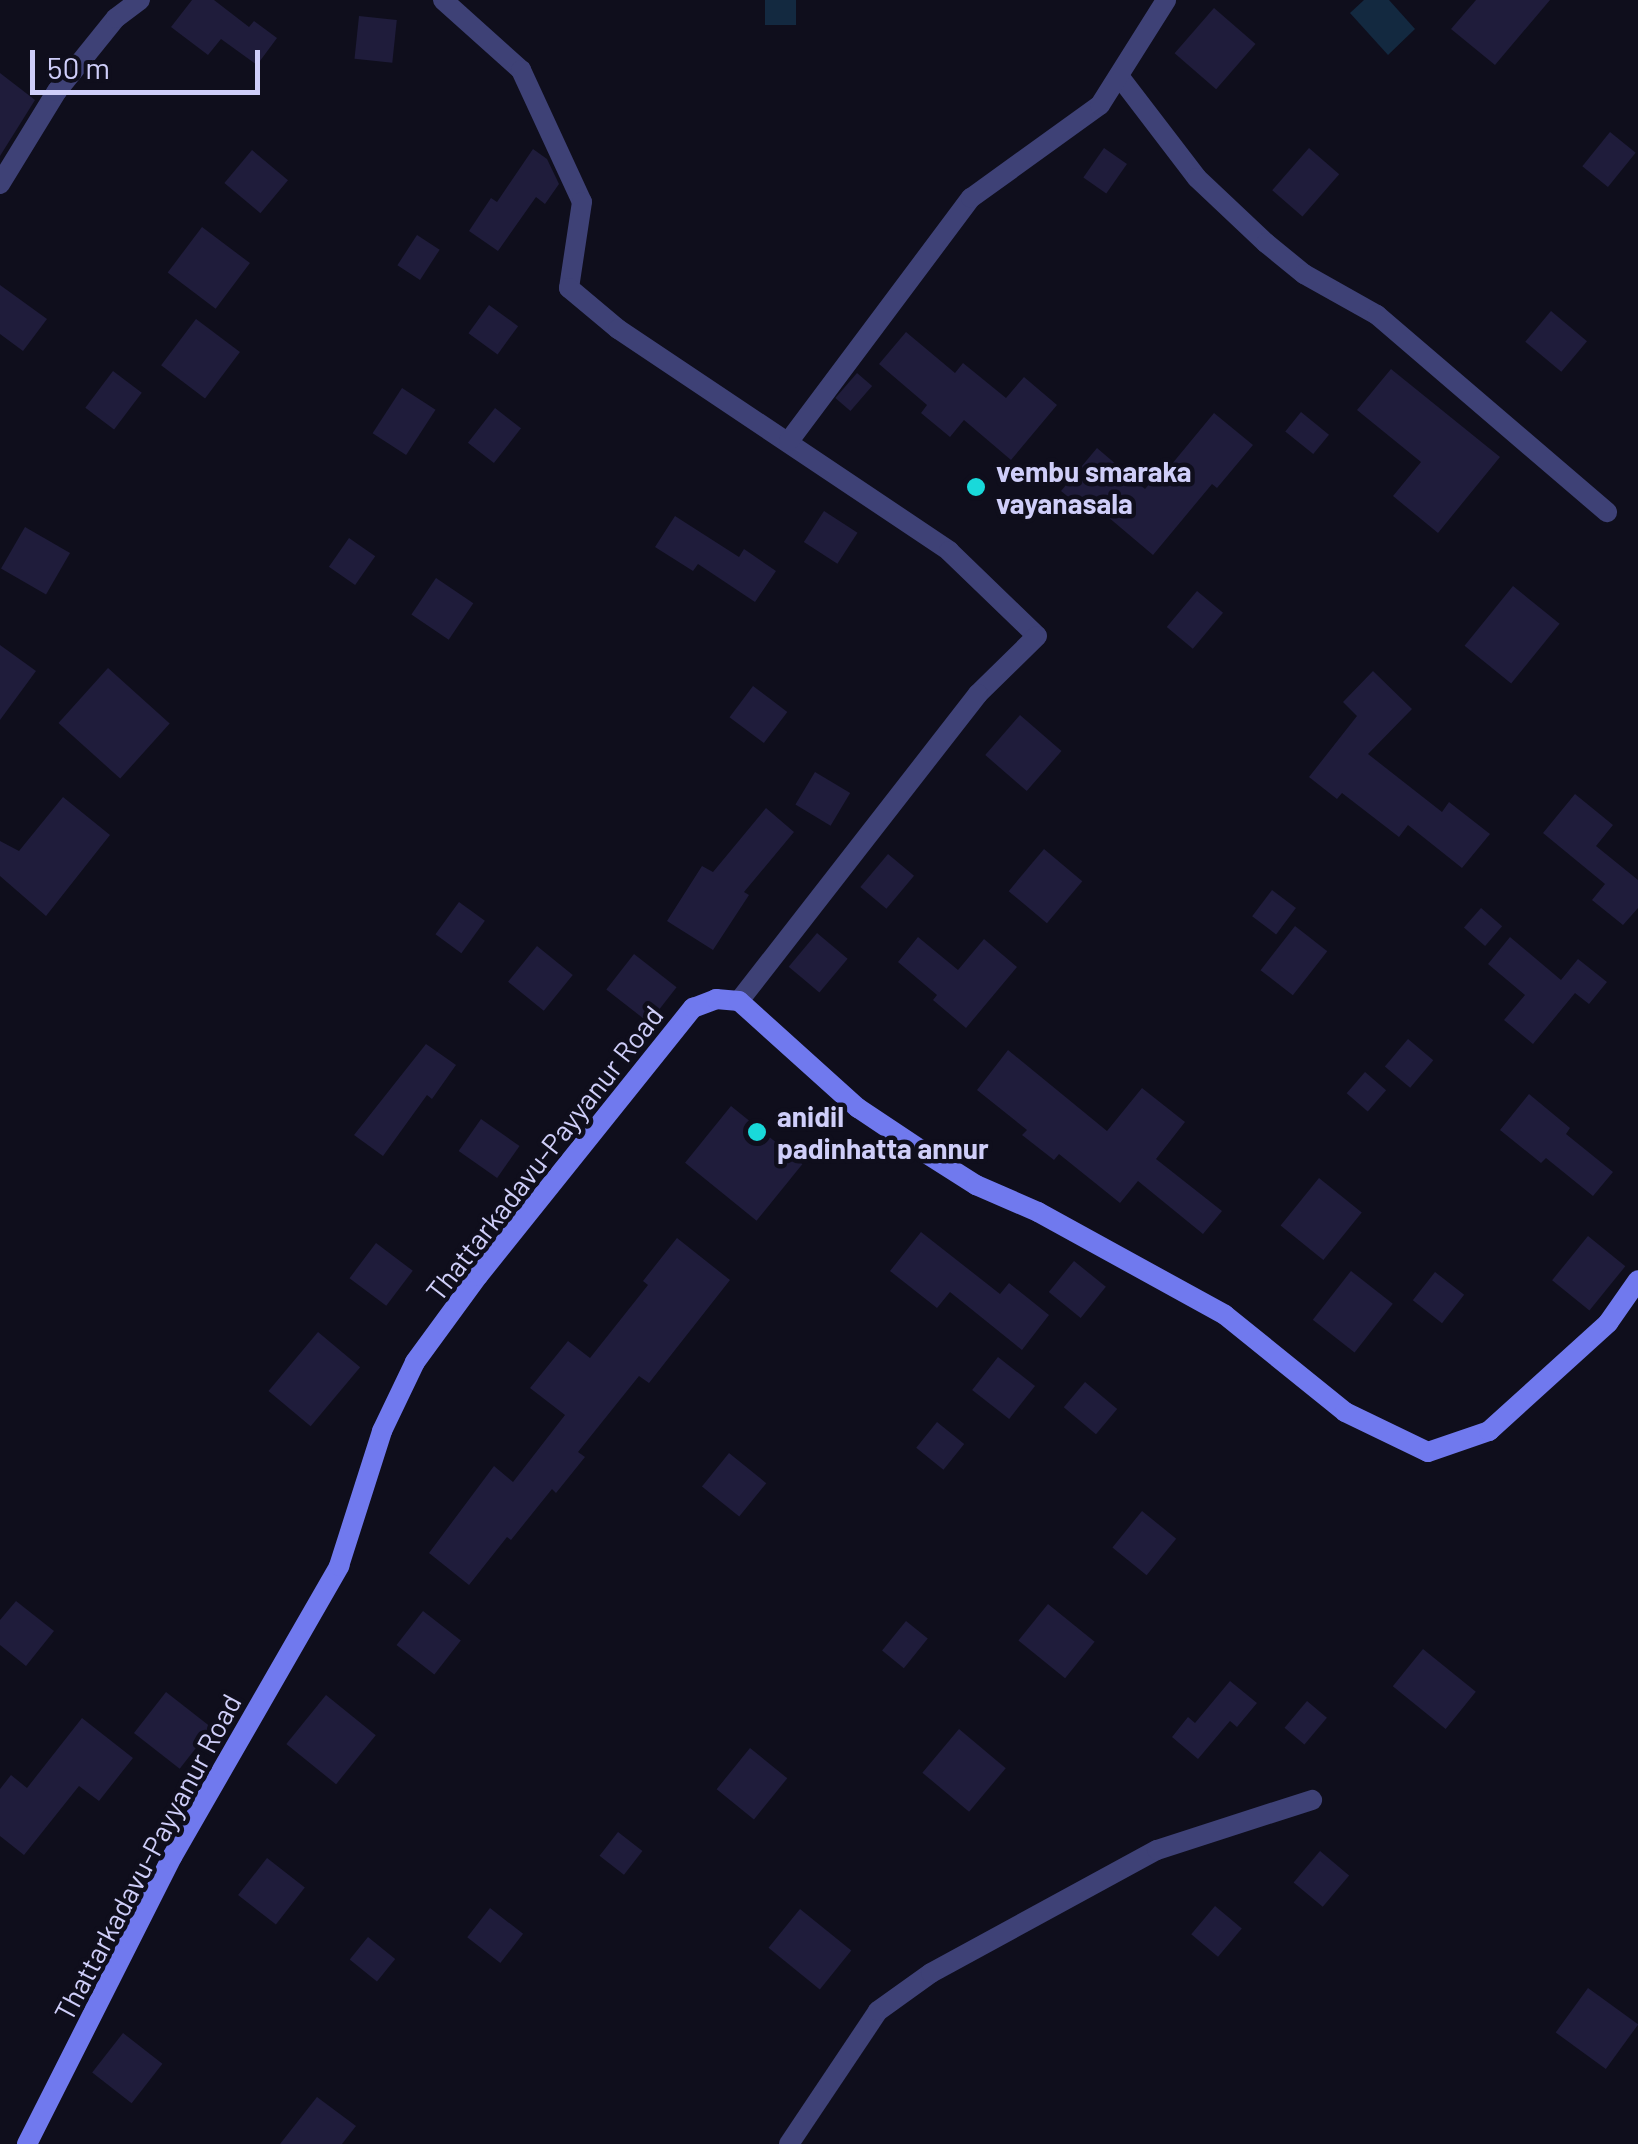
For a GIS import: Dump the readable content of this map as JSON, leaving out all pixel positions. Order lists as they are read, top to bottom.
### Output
{
  "streets": {
    "main road": ["Thattarkadavu-Payyanur Road"]
  },
  "places": ["vembu smaraka vayanasala", "anidil padinhatta annur"],
  "scale_bar": "50 m"
}
